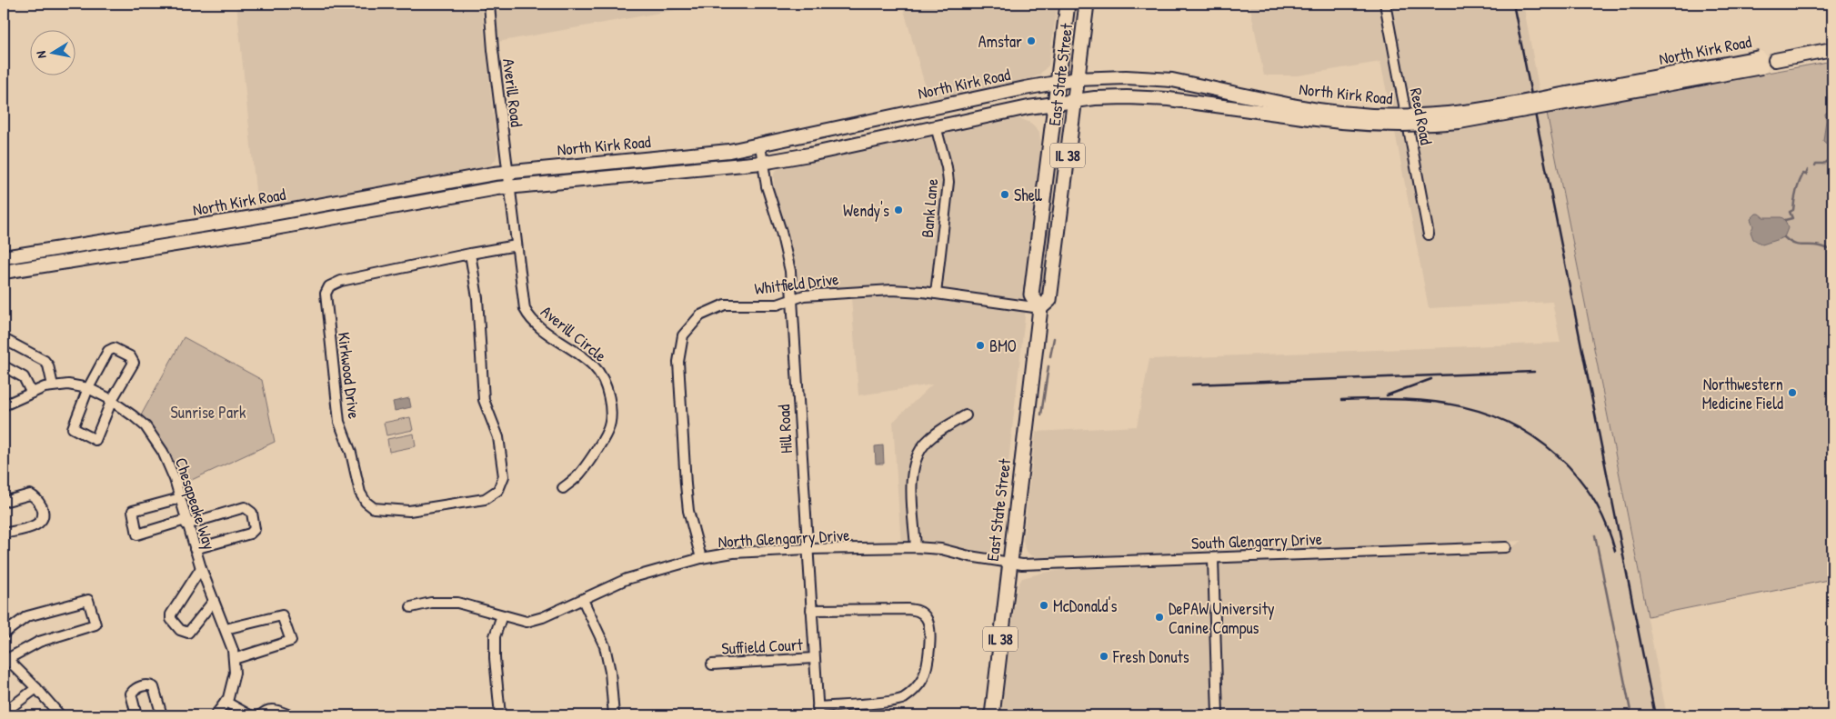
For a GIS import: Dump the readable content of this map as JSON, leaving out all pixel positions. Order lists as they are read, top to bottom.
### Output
{
  "streets": {
    "main road": ["North Kirk Road", "East State Street", "IL 38"],
    "street": [
      "Averill Road",
      "Reed Road",
      "Bank Lane",
      "Whitfield Drive",
      "Averill Circle",
      "Kirkwood Drive",
      "Hill Road",
      "Chesapeake Way",
      "North Glengarry Drive",
      "South Glengarry Drive",
      "Suffield Court"
    ]
  },
  "crossings": [
    ["North Kirk Road", "East State Street"],
    ["North Kirk Road", "Averill Road"],
    ["North Kirk Road", "Bank Lane"],
    ["North Kirk Road", "Averill Circle"],
    ["North Kirk Road", "Hill Road"],
    ["East State Street", "Whitfield Drive"],
    ["East State Street", "North Glengarry Drive"],
    ["East State Street", "South Glengarry Drive"],
    ["Averill Road", "Averill Circle"],
    ["Bank Lane", "Whitfield Drive"],
    ["Whitfield Drive", "Hill Road"],
    ["Whitfield Drive", "North Glengarry Drive"],
    ["Averill Circle", "Kirkwood Drive"],
    ["Hill Road", "North Glengarry Drive"],
    ["Hill Road", "Suffield Court"],
    ["North Glengarry Drive", "South Glengarry Drive"]
  ],
  "parks": ["Sunrise Park"],
  "places": [
    "Amstar",
    "Shell",
    "Wendy's",
    "BMO",
    "Northwestern Medicine Field",
    "McDonald's",
    "DePAW University Canine Campus",
    "Fresh Donuts"
  ],
  "north": "left"
}
